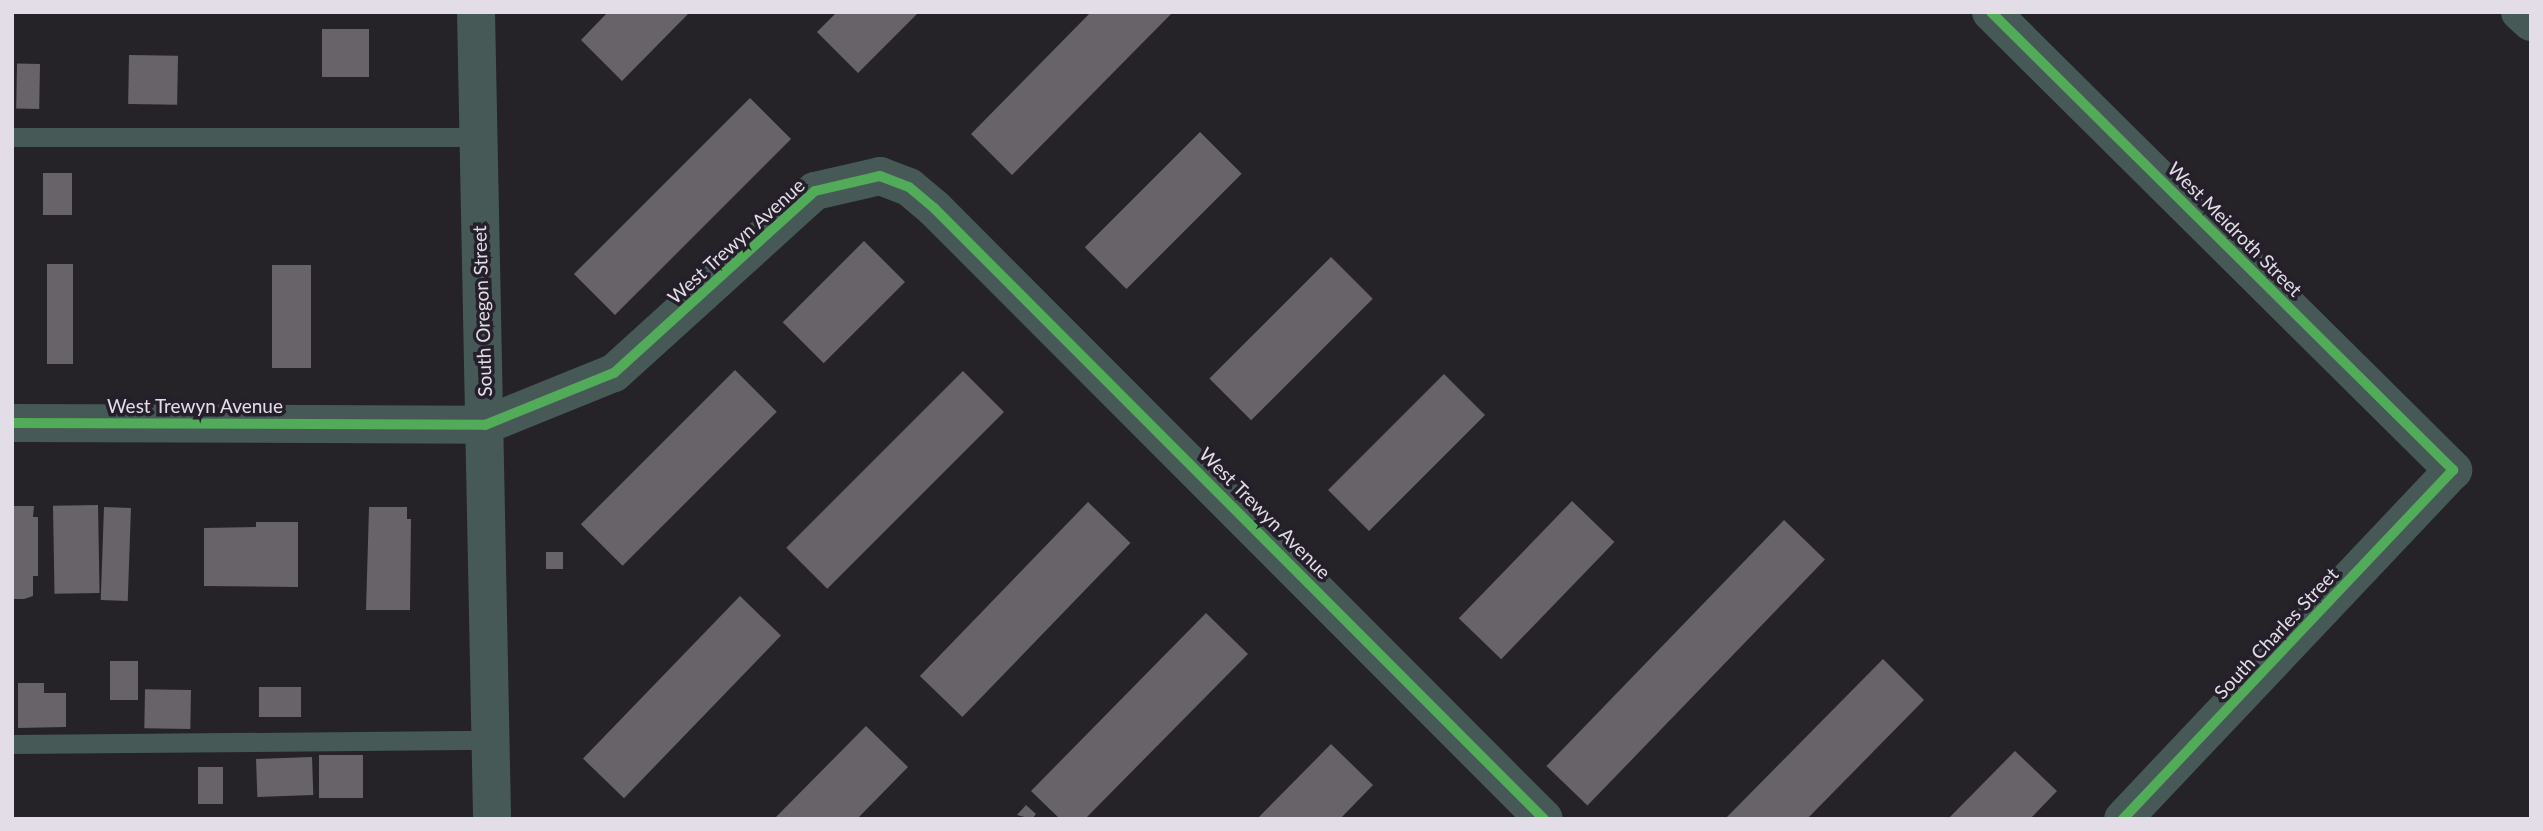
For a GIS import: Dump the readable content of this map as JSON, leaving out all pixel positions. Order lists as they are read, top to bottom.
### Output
{
  "streets": {
    "street": [
      "West Meidroth Street",
      "West Trewyn Avenue",
      "South Oregon Street",
      "South Charles Street"
    ]
  },
  "crossings": [
    ["West Meidroth Street", "South Charles Street"],
    ["West Trewyn Avenue", "South Oregon Street"]
  ]
}
